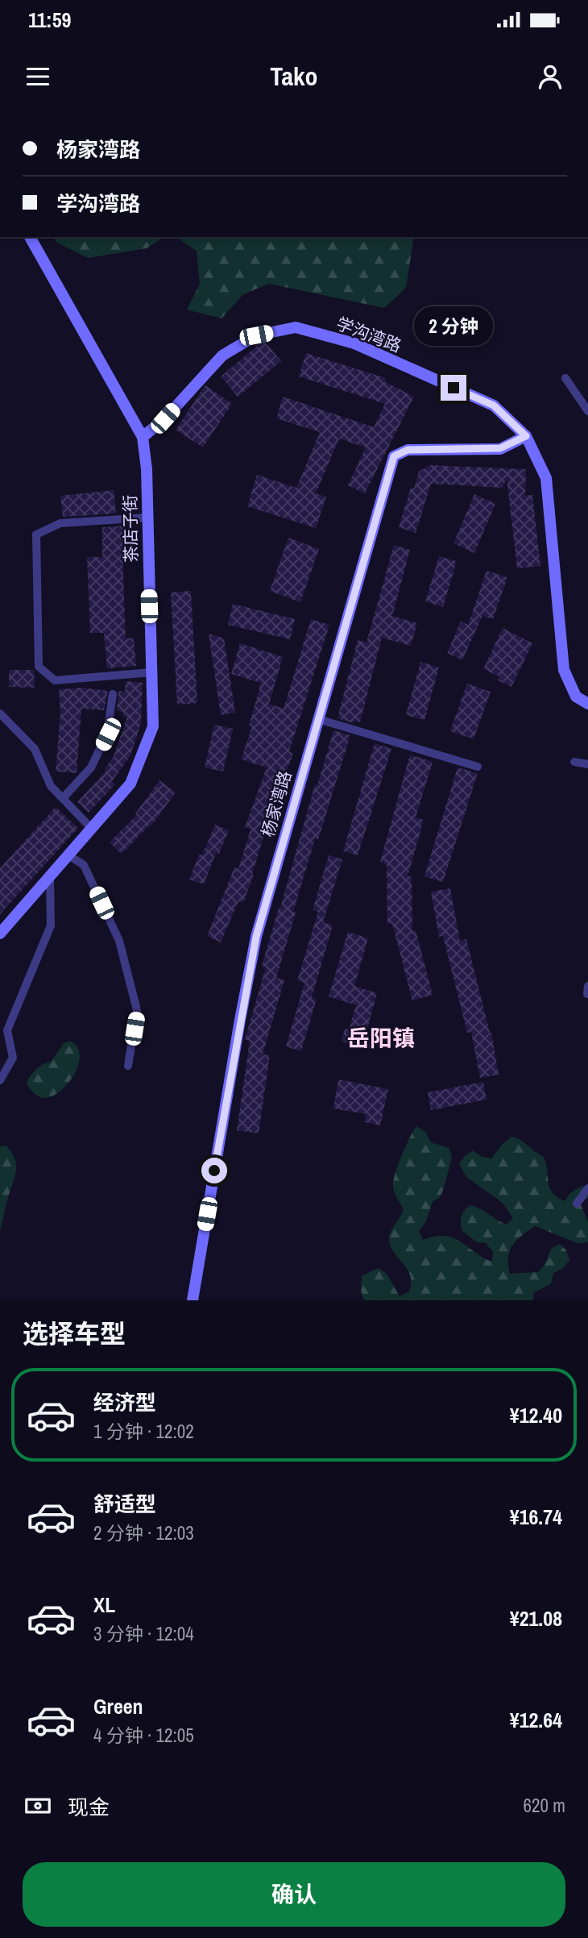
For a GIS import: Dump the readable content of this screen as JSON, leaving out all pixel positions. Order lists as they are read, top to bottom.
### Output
{
  "streets": {
    "street": ["学沟湾路", "茶店子街", "杨家湾路"]
  },
  "crossings": [
    ["学沟湾路", "茶店子街"],
    ["学沟湾路", "杨家湾路"]
  ],
  "districts": ["岳阳镇"],
  "page": {
    "status": "11:59",
    "header": "Tako",
    "banner": ["杨家湾路", "学沟湾路"],
    "bubble": "2 分钟",
    "heading": "选择车型",
    "list": [
      {
        "name": "经济型",
        "note": "1 分钟 · 12:02",
        "value": "¥12.40"
      },
      {
        "name": "舒适型",
        "note": "2 分钟 · 12:03",
        "value": "¥16.74"
      },
      {
        "name": "XL",
        "note": "3 分钟 · 12:04",
        "value": "¥21.08"
      },
      {
        "name": "Green",
        "note": "4 分钟 · 12:05",
        "value": "¥12.64"
      }
    ],
    "pay": ["现金", "620 m"],
    "buttons": "确认"
  }
}
